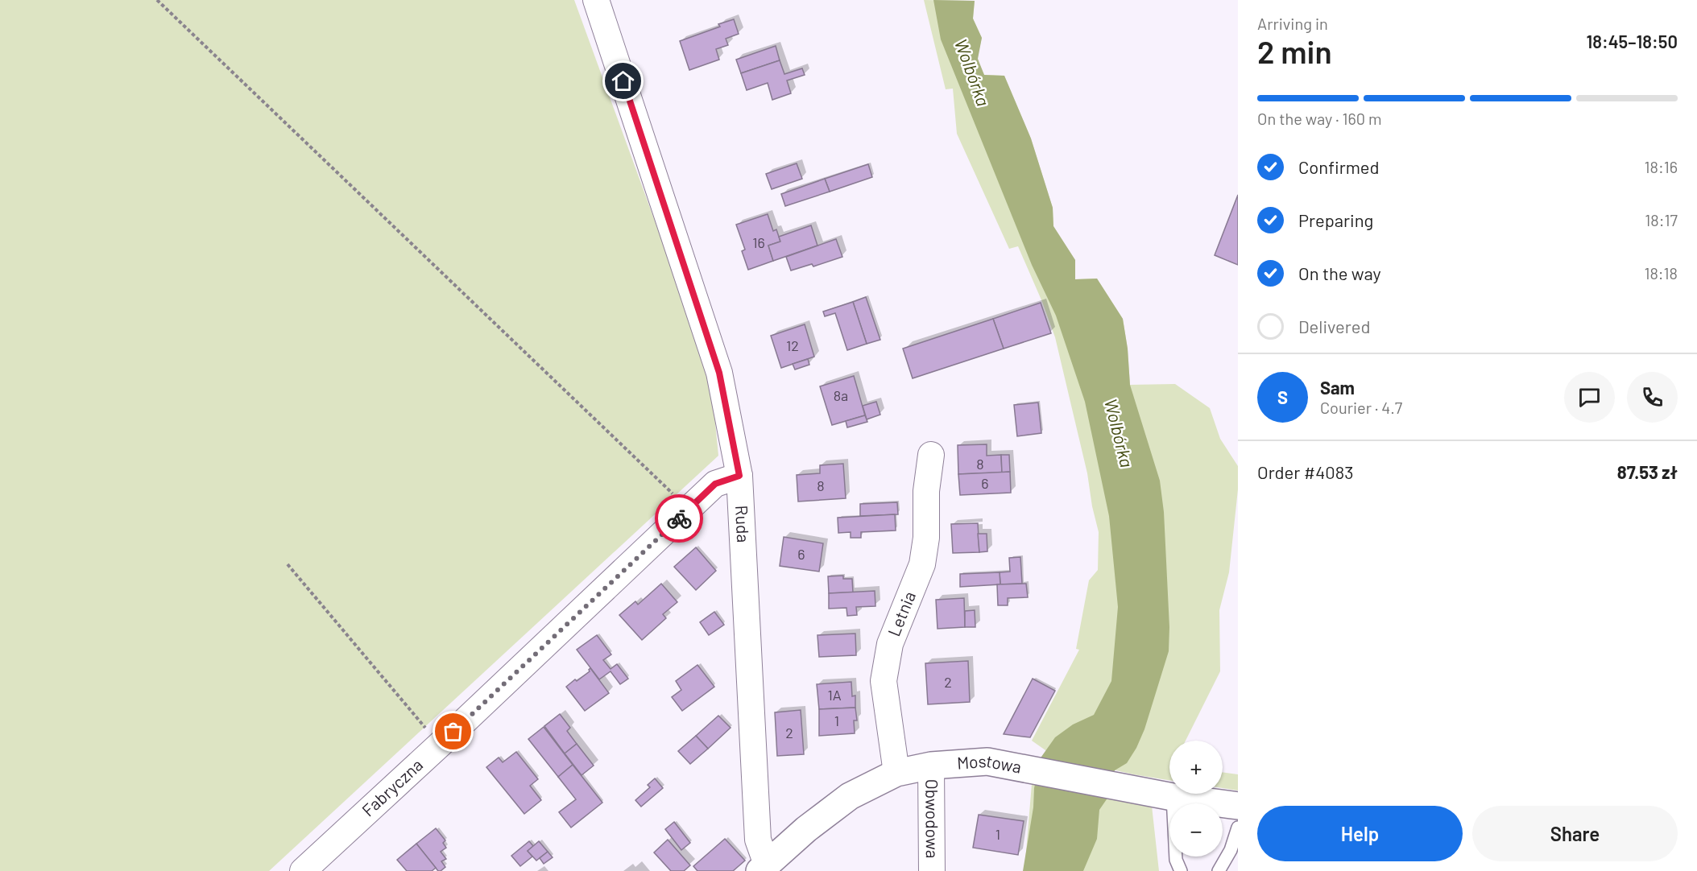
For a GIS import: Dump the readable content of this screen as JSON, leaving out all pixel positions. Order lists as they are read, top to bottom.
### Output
{
  "streets": {
    "street": [
      "Ruda",
      "Letnia",
      "Mostowa",
      "Fabryczna",
      "Obwodowa"
    ]
  },
  "crossings": [
    ["Ruda", "Mostowa"],
    ["Ruda", "Fabryczna"],
    ["Letnia", "Mostowa"],
    ["Mostowa", "Obwodowa"]
  ],
  "water": ["Wolbórka"],
  "house_numbers": [
    "16",
    "12",
    "8a",
    "8",
    "6",
    "8",
    "6",
    "2",
    "1A",
    "1",
    "2",
    "1"
  ],
  "page": {
    "heading": ["2 min", "Arriving in", "18:45–18:50"],
    "panel": [
      "Sam",
      "Courier · 4.7",
      "Order #4083",
      "87.53 zł"
    ],
    "bar": "On the way · 160 m",
    "list": [
      ["Confirmed", "18:16"],
      ["Preparing", "18:17"],
      ["On the way", "18:18"],
      "Delivered"
    ],
    "round": "S",
    "map_buttons": ["+", "−"],
    "buttons": ["Help", "Share"]
  }
}
